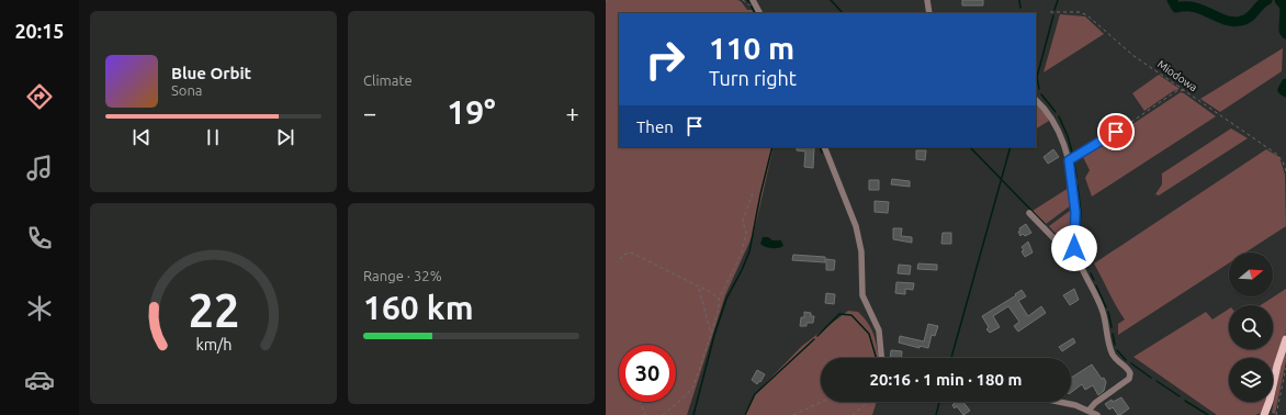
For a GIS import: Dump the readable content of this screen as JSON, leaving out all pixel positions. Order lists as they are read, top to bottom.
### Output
{
  "streets": {
    "path": ["Miodowa"]
  },
  "north": "right",
  "page": {
    "tabs": "20:15",
    "tile": [
      "Climate",
      ["Range · 32%", "160 km"]
    ],
    "turn": ["110 m", "Turn right"],
    "song": ["Blue Orbit", "Sona"],
    "heat": ["−", "19°", "+"],
    "then": "Then",
    "limit": "30",
    "trip": "20:16 · 1 min · 180 m",
    "gauge": ["22", "km/h"]
  }
}
